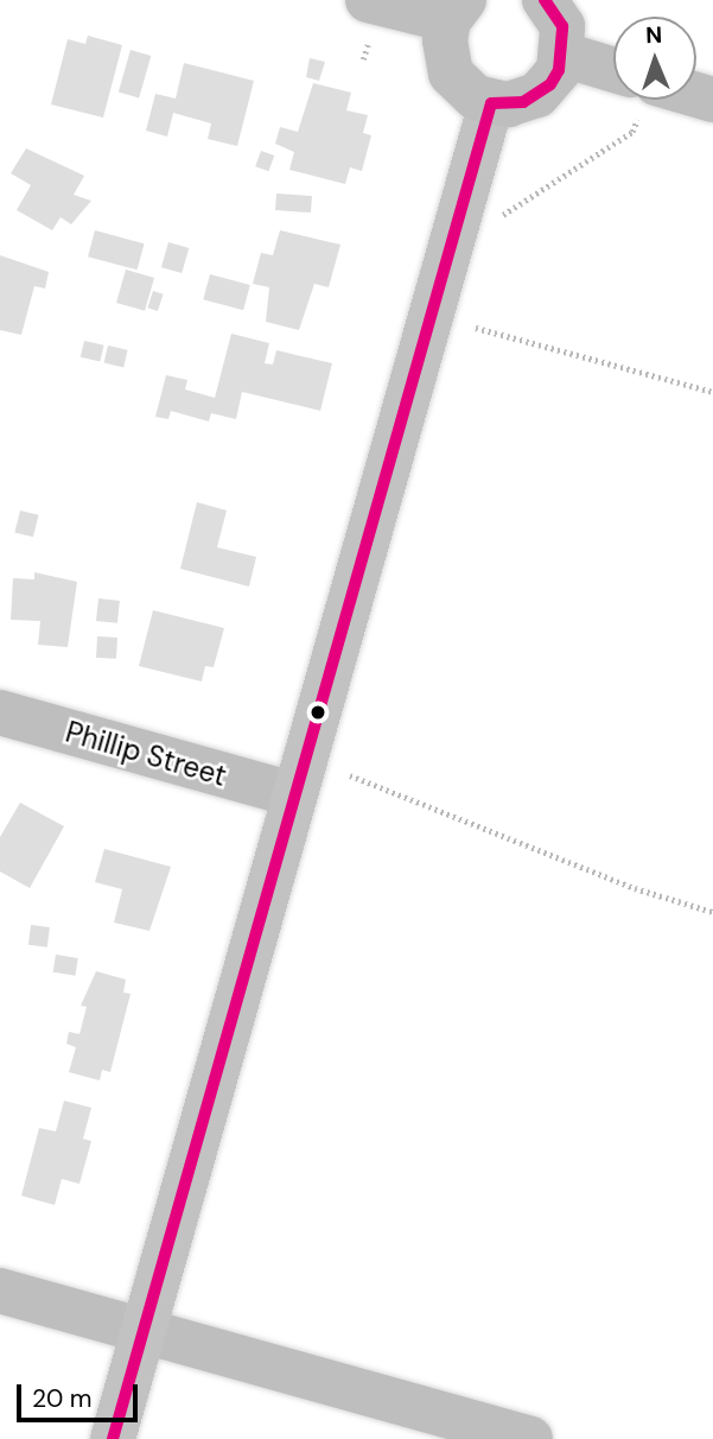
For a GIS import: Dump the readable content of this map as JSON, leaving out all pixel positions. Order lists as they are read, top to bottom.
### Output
{
  "streets": {
    "street": ["Phillip Street"]
  },
  "scale_bar": "20 m",
  "north": "top"
}
